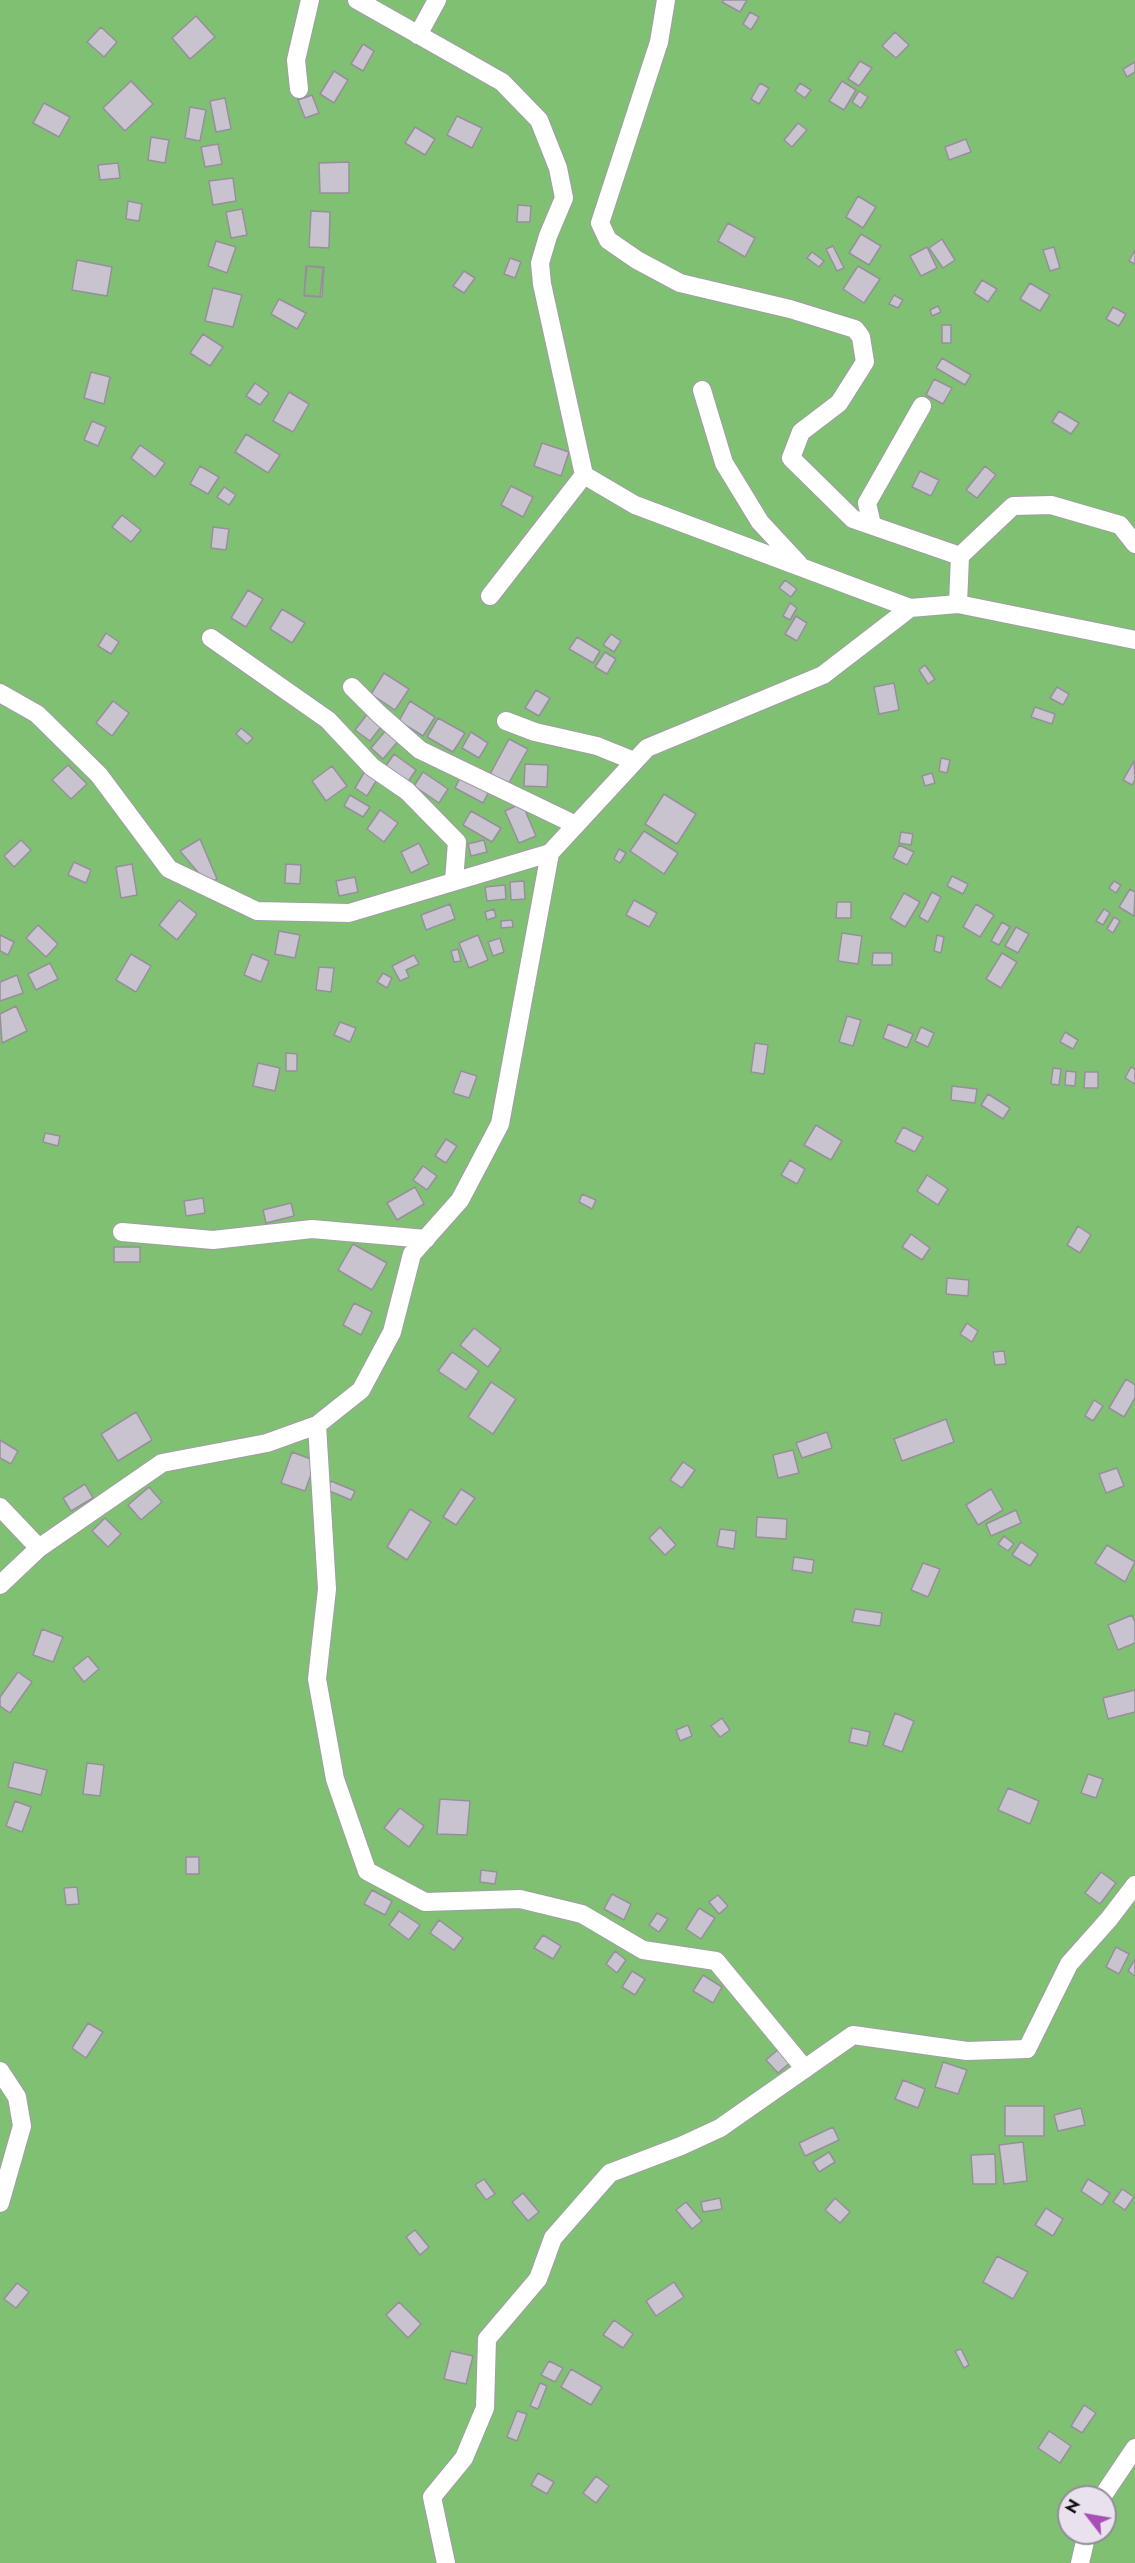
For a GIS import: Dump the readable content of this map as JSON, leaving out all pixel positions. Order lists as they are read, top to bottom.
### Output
{
  "north": "top left"
}
